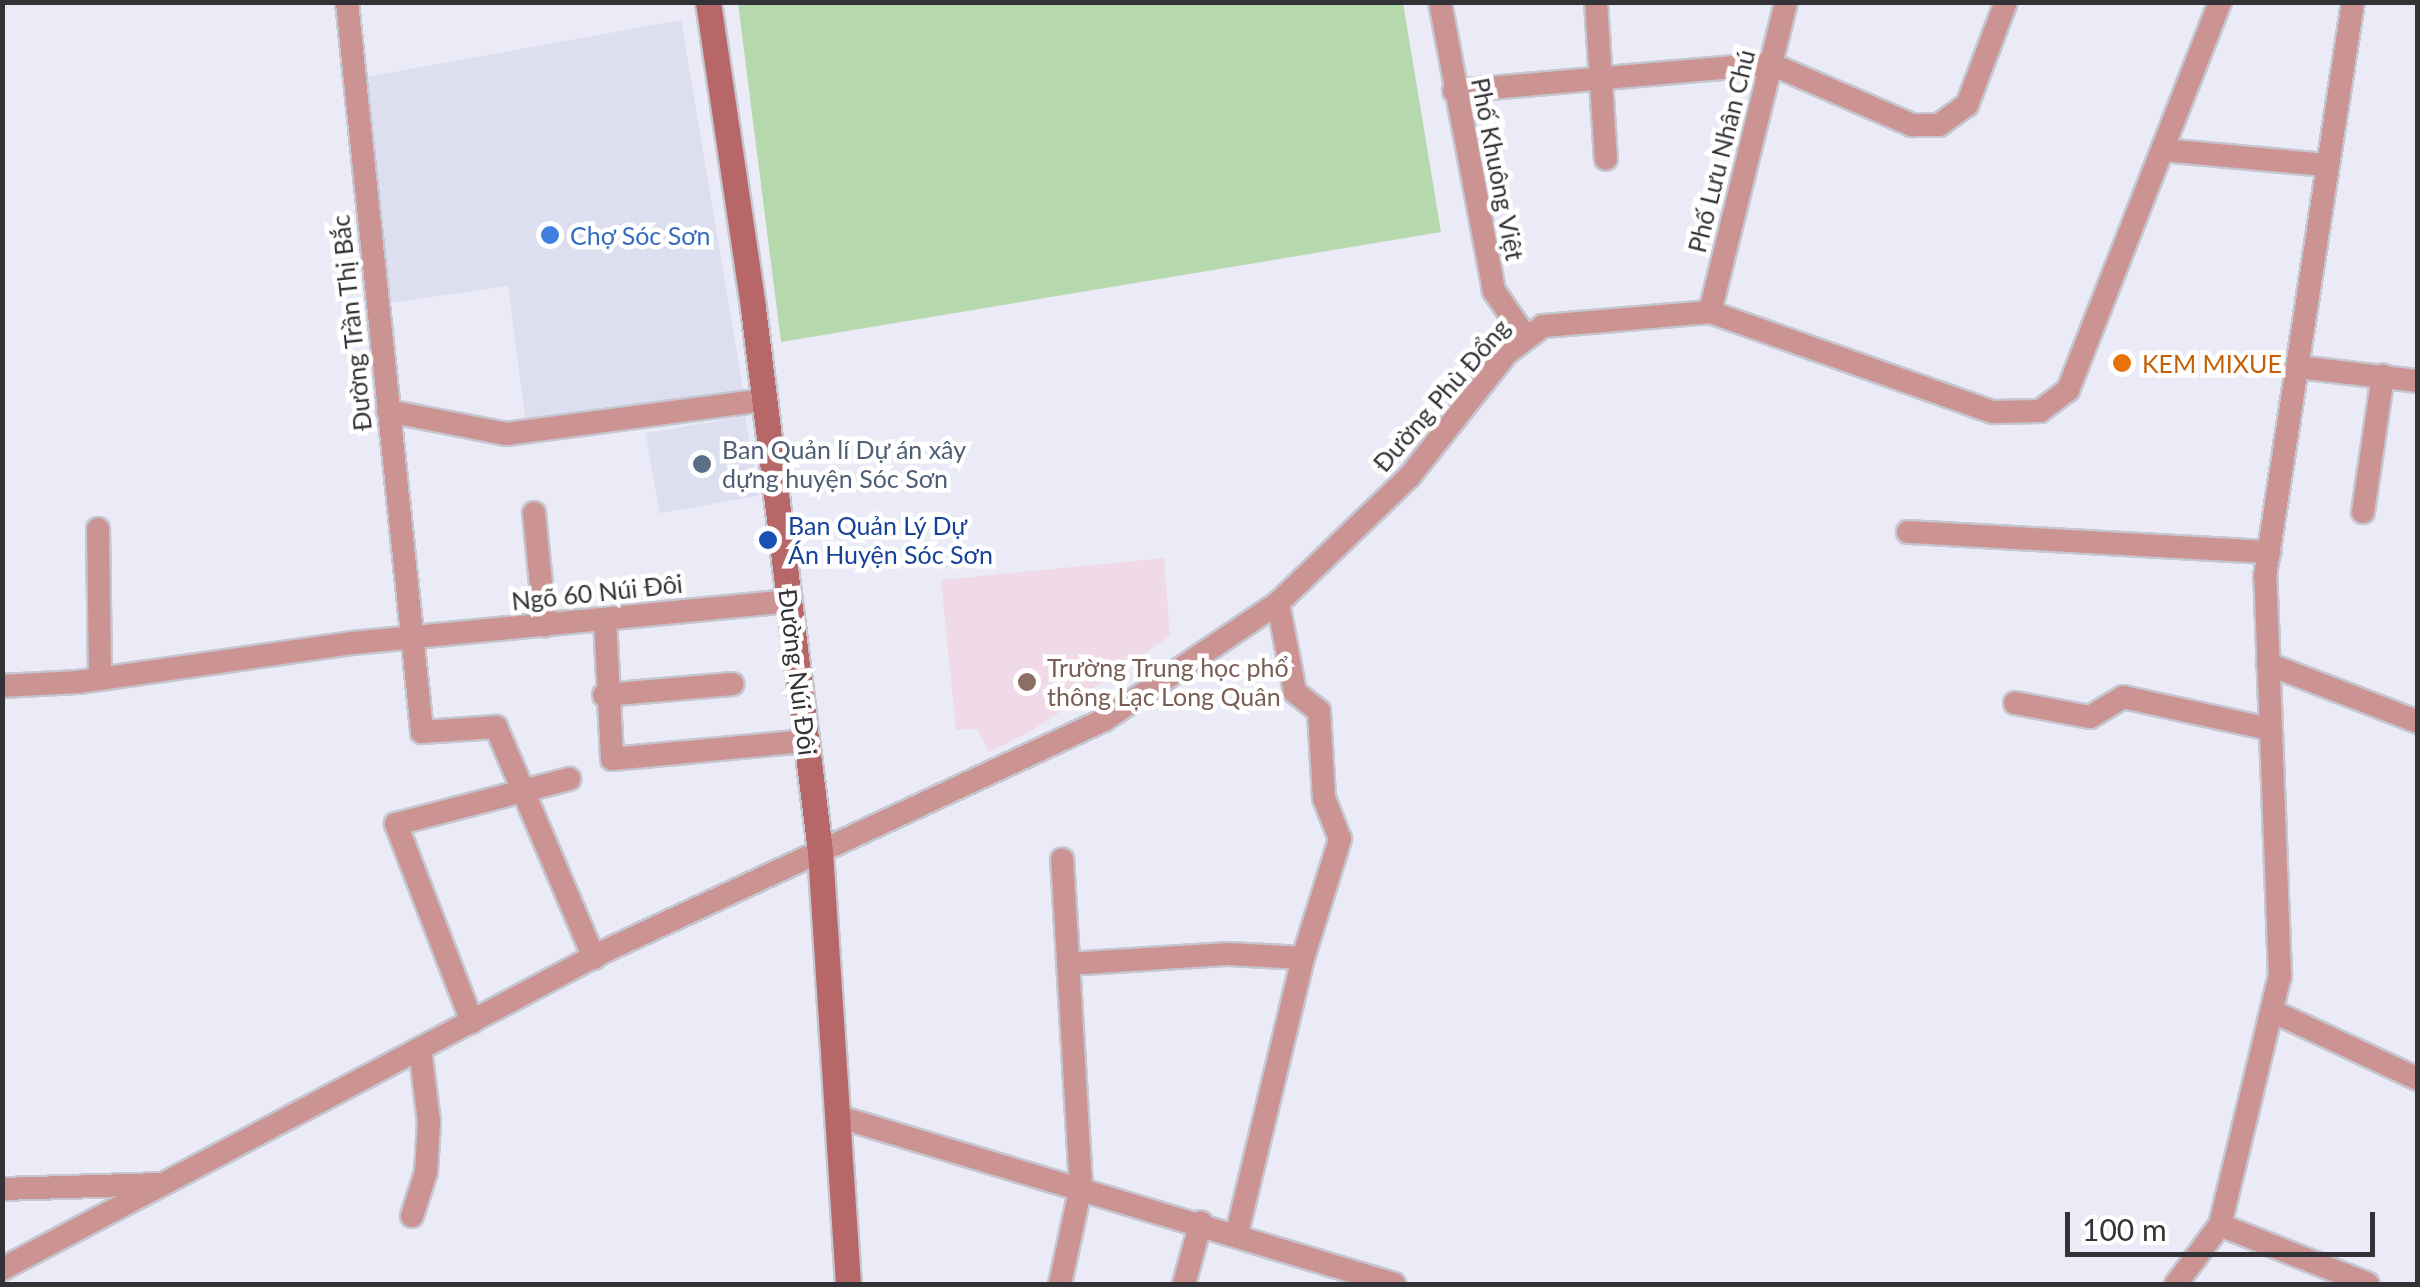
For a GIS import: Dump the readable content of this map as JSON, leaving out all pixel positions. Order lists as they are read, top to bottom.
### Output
{
  "streets": {
    "main road": ["Đường Núi Đôi"],
    "street": [
      "Phố Lưu Nhân Chú",
      "Phố Khuông Việt",
      "Đường Trần Thị Bắc",
      "Đường Phù Đổng",
      "Ngõ 60 Núi Đôi"
    ]
  },
  "crossings": [
    ["Phố Lưu Nhân Chú", "Đường Phù Đổng"],
    ["Phố Khuông Việt", "Đường Phù Đổng"],
    ["Đường Trần Thị Bắc", "Ngõ 60 Núi Đôi"],
    ["Đường Phù Đổng", "Đường Núi Đôi"],
    ["Ngõ 60 Núi Đôi", "Đường Núi Đôi"]
  ],
  "places": [
    "Chợ Sóc Sơn",
    "KEM MIXUE",
    "Ban Quản lí Dự án xây dựng huyện Sóc Sơn",
    "Ban Quản Lý Dự Án Huyện Sóc Sơn",
    "Trường Trung học phổ thông Lạc Long Quân"
  ],
  "scale_bar": "100 m"
}
